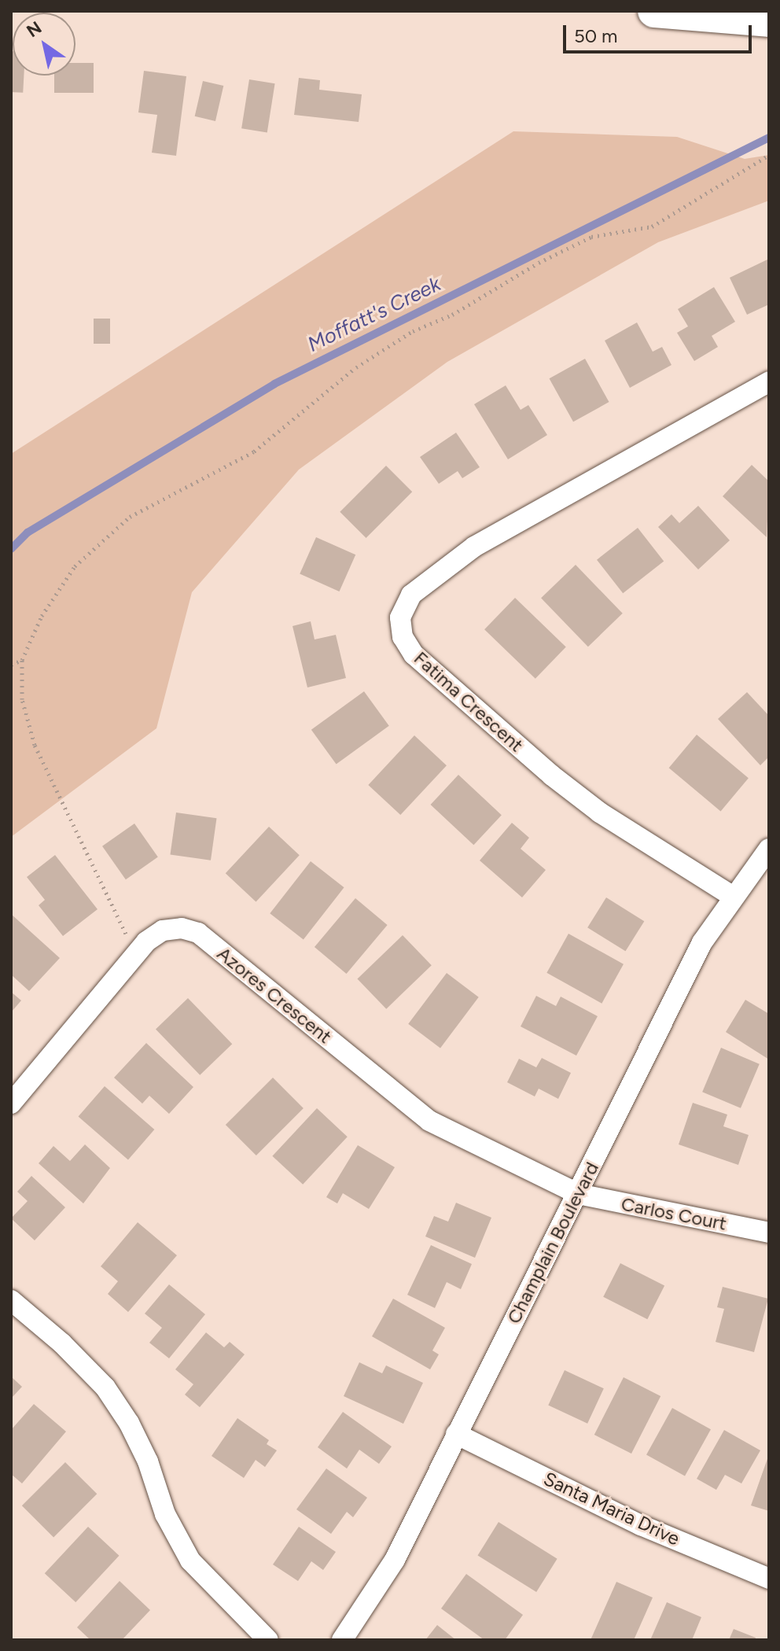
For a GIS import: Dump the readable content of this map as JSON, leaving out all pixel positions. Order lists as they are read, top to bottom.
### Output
{
  "streets": {
    "street": [
      "Fatima Crescent",
      "Azores Crescent",
      "Carlos Court",
      "Champlain Boulevard",
      "Santa Maria Drive"
    ]
  },
  "crossings": [
    ["Fatima Crescent", "Champlain Boulevard"],
    ["Azores Crescent", "Carlos Court"],
    ["Azores Crescent", "Champlain Boulevard"],
    ["Carlos Court", "Champlain Boulevard"],
    ["Champlain Boulevard", "Santa Maria Drive"]
  ],
  "water": ["Moffatt's Creek"],
  "scale_bar": "50 m",
  "north": "top left"
}
